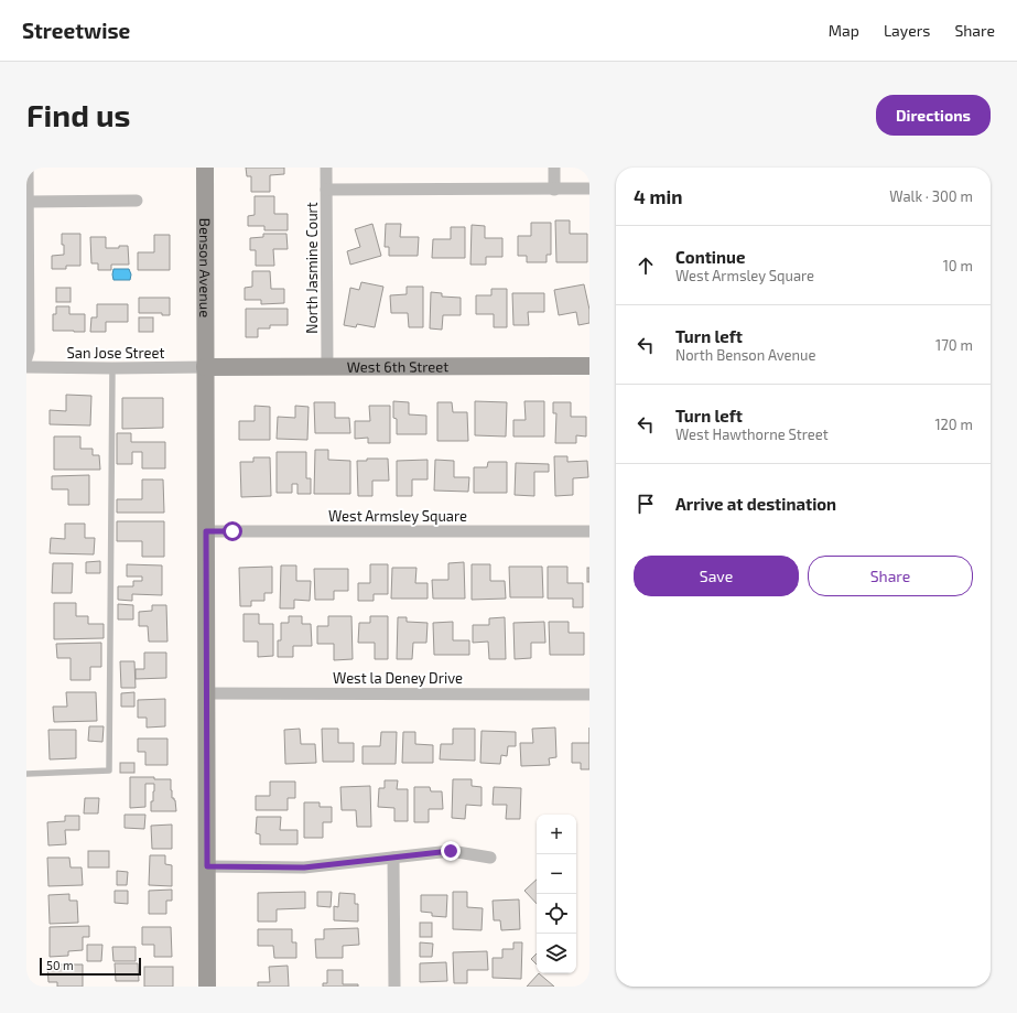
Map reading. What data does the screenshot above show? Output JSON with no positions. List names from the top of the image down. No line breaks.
{"streets":{"main road":["Benson Avenue","West 6th Street"],"street":["North Jasmine Court","San Jose Street","West Armsley Square","West la Deney Drive"]},"crossings":[["Benson Avenue","San Jose Street"],["Benson Avenue","West 6th Street"],["Benson Avenue","West Armsley Square"],["Benson Avenue","West la Deney Drive"],["North Jasmine Court","West 6th Street"],["San Jose Street","West 6th Street"]],"scale_bar":"50 m","page":{"header":"Streetwise","nav":["Map","Layers","Share"],"buttons":["Directions",["Save","Share"]],"title":"Find us","heading":["4 min","Walk · 300 m"],"list":[["Continue","West Armsley Square","10 m"],["Turn left","North Benson Avenue","170 m"],["Turn left","West Hawthorne Street","120 m"],"Arrive at destination"],"map_buttons":["+","−"],"scale":"50 m"}}
